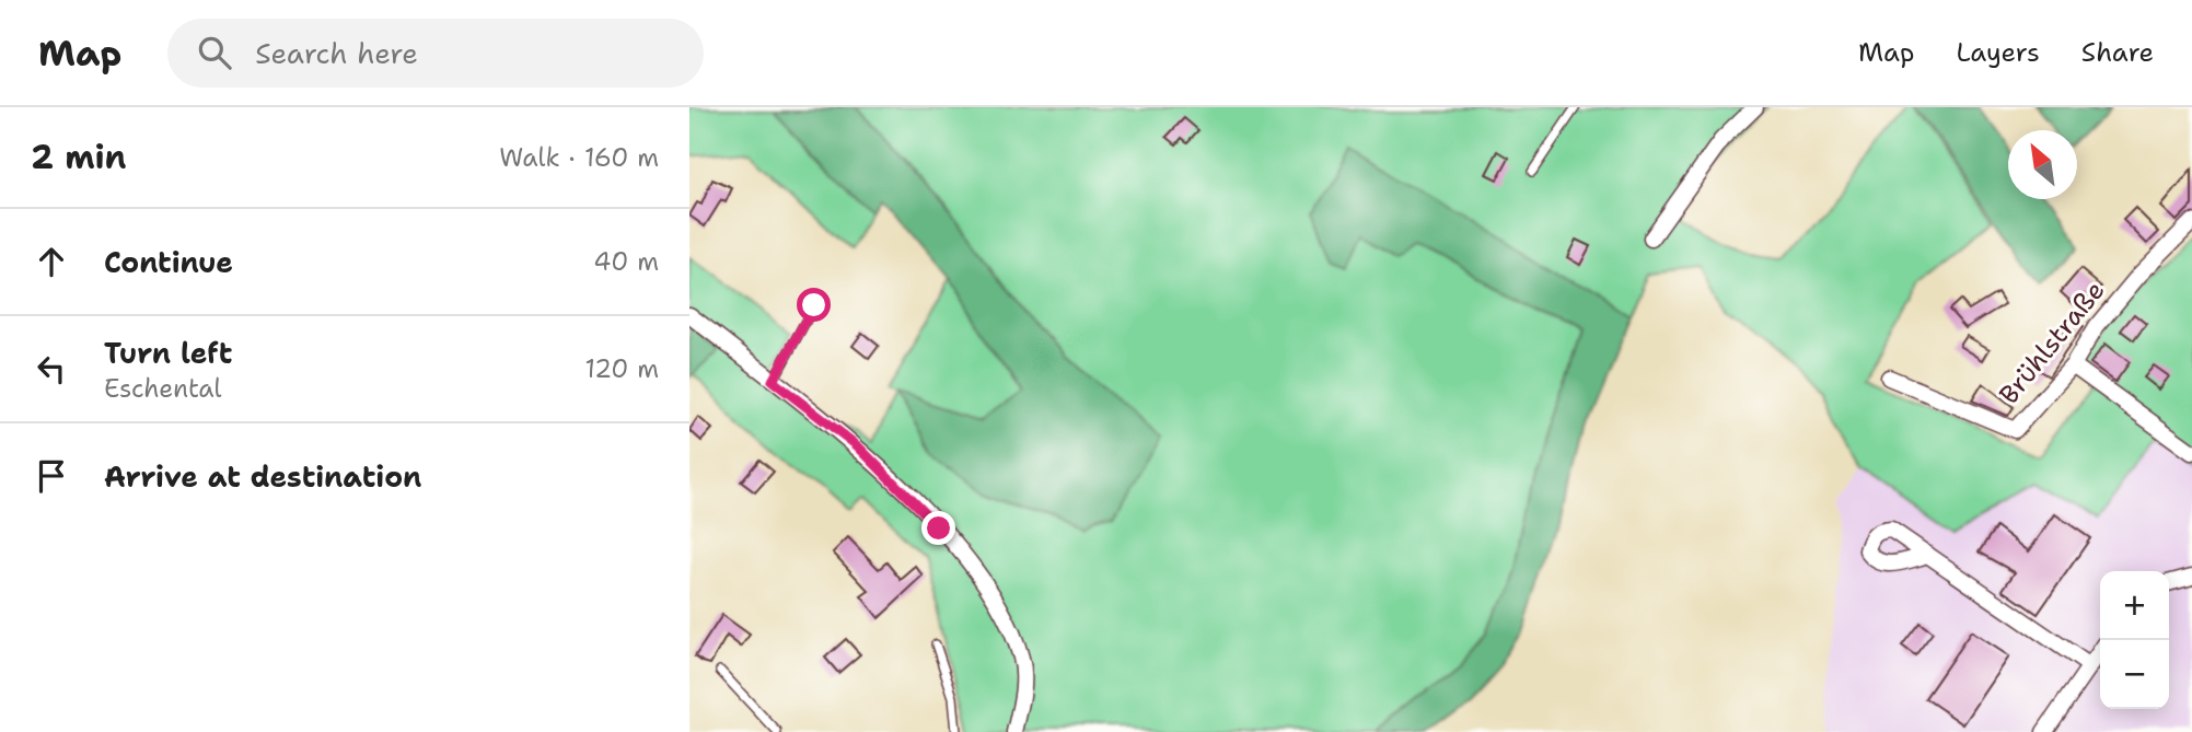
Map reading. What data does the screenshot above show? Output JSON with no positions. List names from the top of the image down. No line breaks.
{"streets":{"street":["Brühlstraße"]},"north":"top left","page":{"header":"Map","search":"Search here","nav":["Map","Layers","Share"],"heading":["2 min","Walk · 160 m"],"list":[["Continue","40 m"],["Turn left","Eschental","120 m"],"Arrive at destination"],"map_buttons":["+","−"]}}
